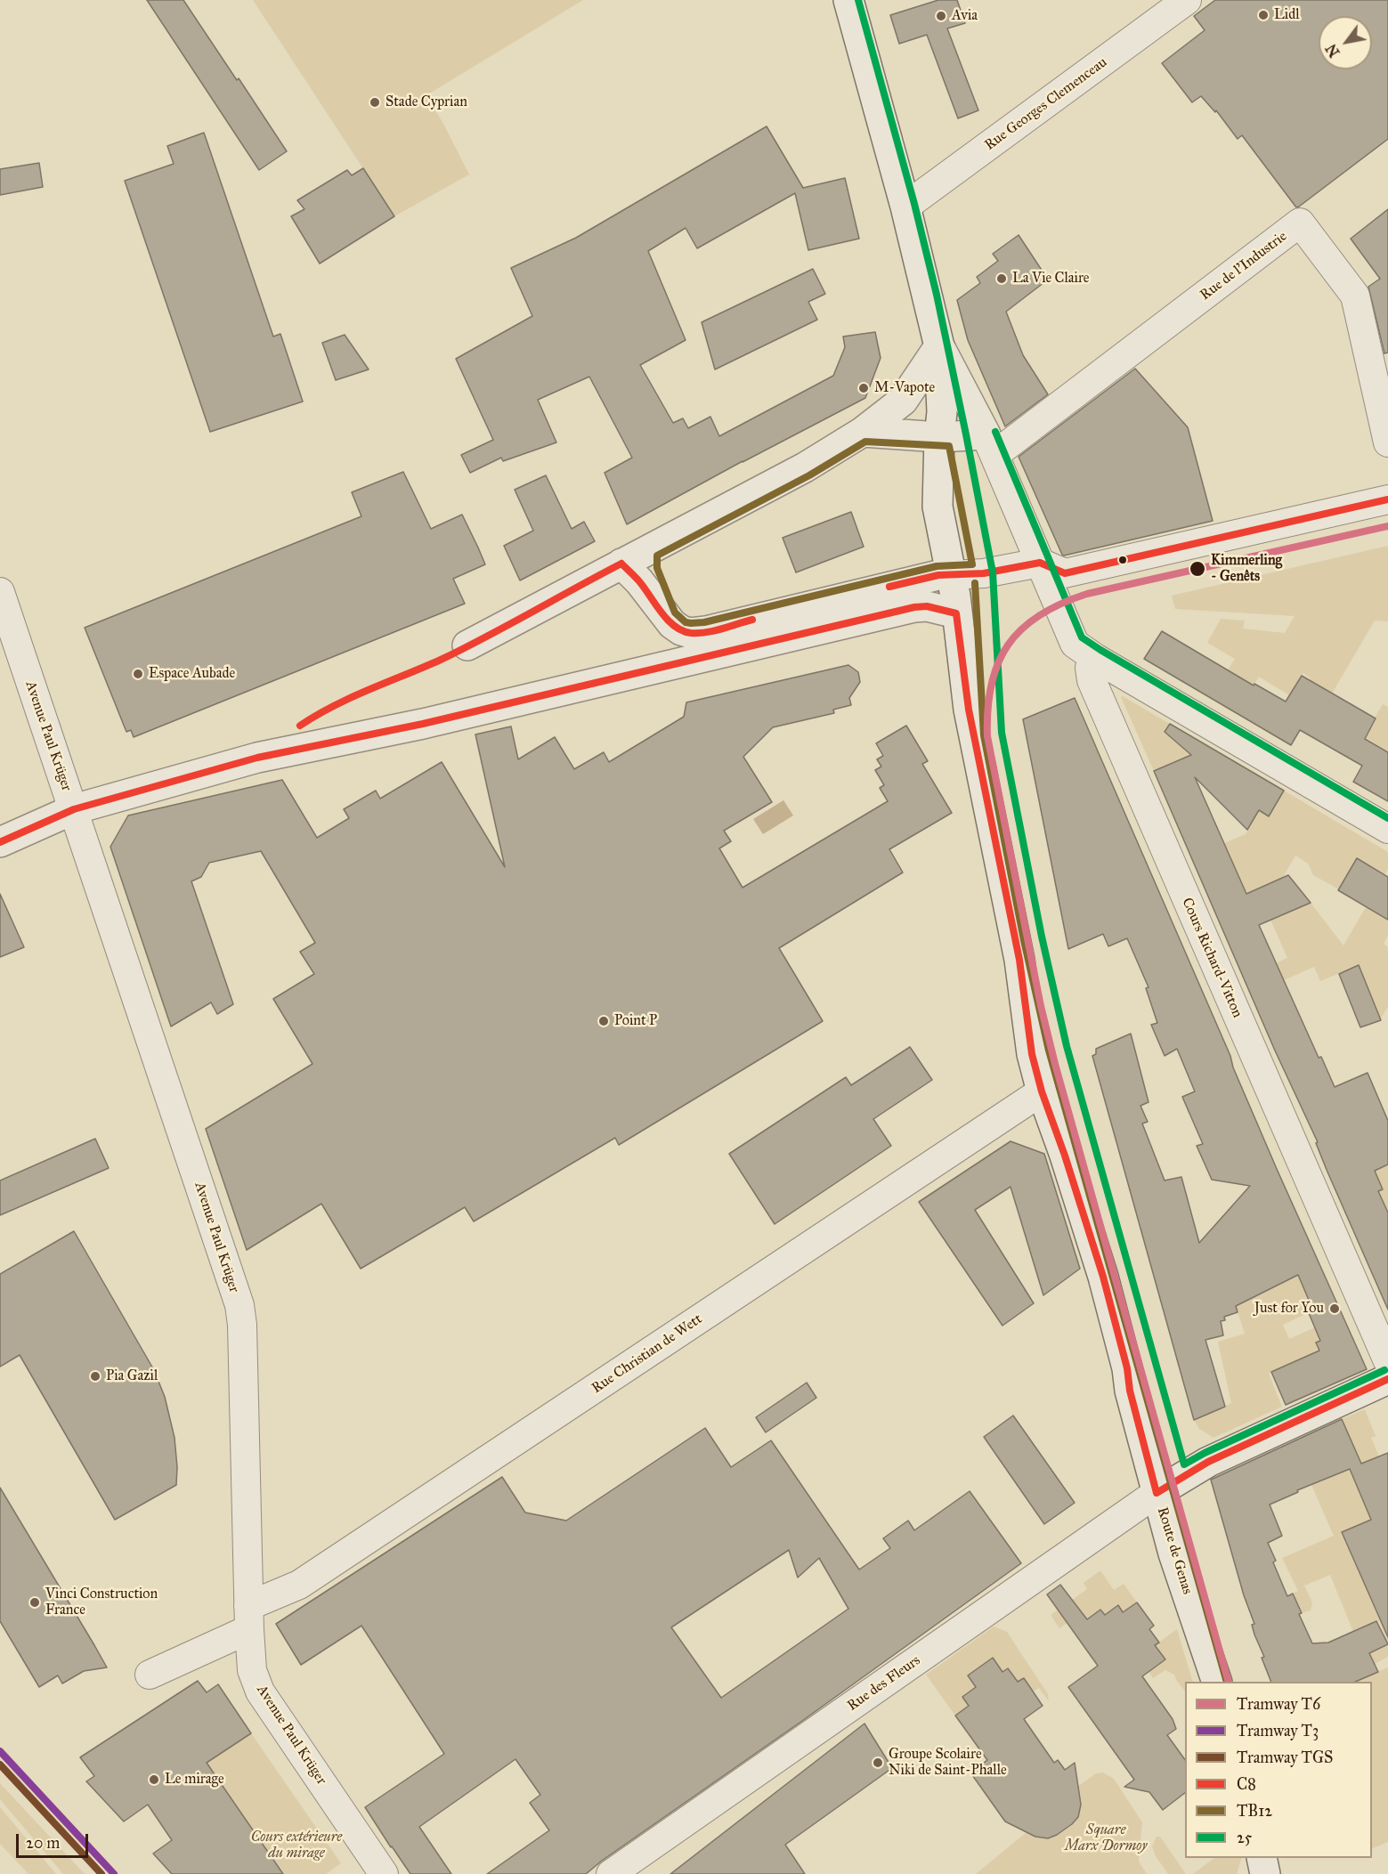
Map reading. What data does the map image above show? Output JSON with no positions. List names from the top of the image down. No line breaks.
{"streets":{"street":["Rue Georges Clemenceau","Rue de l'Industrie","Avenue Paul Krüger","Cours Richard-Vitton","Rue Christian de Wett","Route de Genas","Rue des Fleurs"]},"crossings":[["Rue Georges Clemenceau","Route de Genas"],["Avenue Paul Krüger","Rue Christian de Wett"],["Rue Christian de Wett","Route de Genas"],["Route de Genas","Rue des Fleurs"]],"parks":["Square Marx Dormoy","Cours extérieure du mirage"],"places":["Lidl","Avia","Stade Cyprian","La Vie Claire","M-Vapote","Kimmerling - Genêts","Espace Aubade","Point P","Just for You","Pia Gazil","Vinci Construction France","Groupe Scolaire Niki de Saint-Phalle","Le mirage"],"lines":["transit line 25","transit line TB12","transit line C8","tram line T6","tram line T3","tram line TGS"],"legend":["Tramway T6","Tramway T3","Tramway TGS","C8","TB12","25"],"scale_bar":"20 m","north":"bottom left"}
